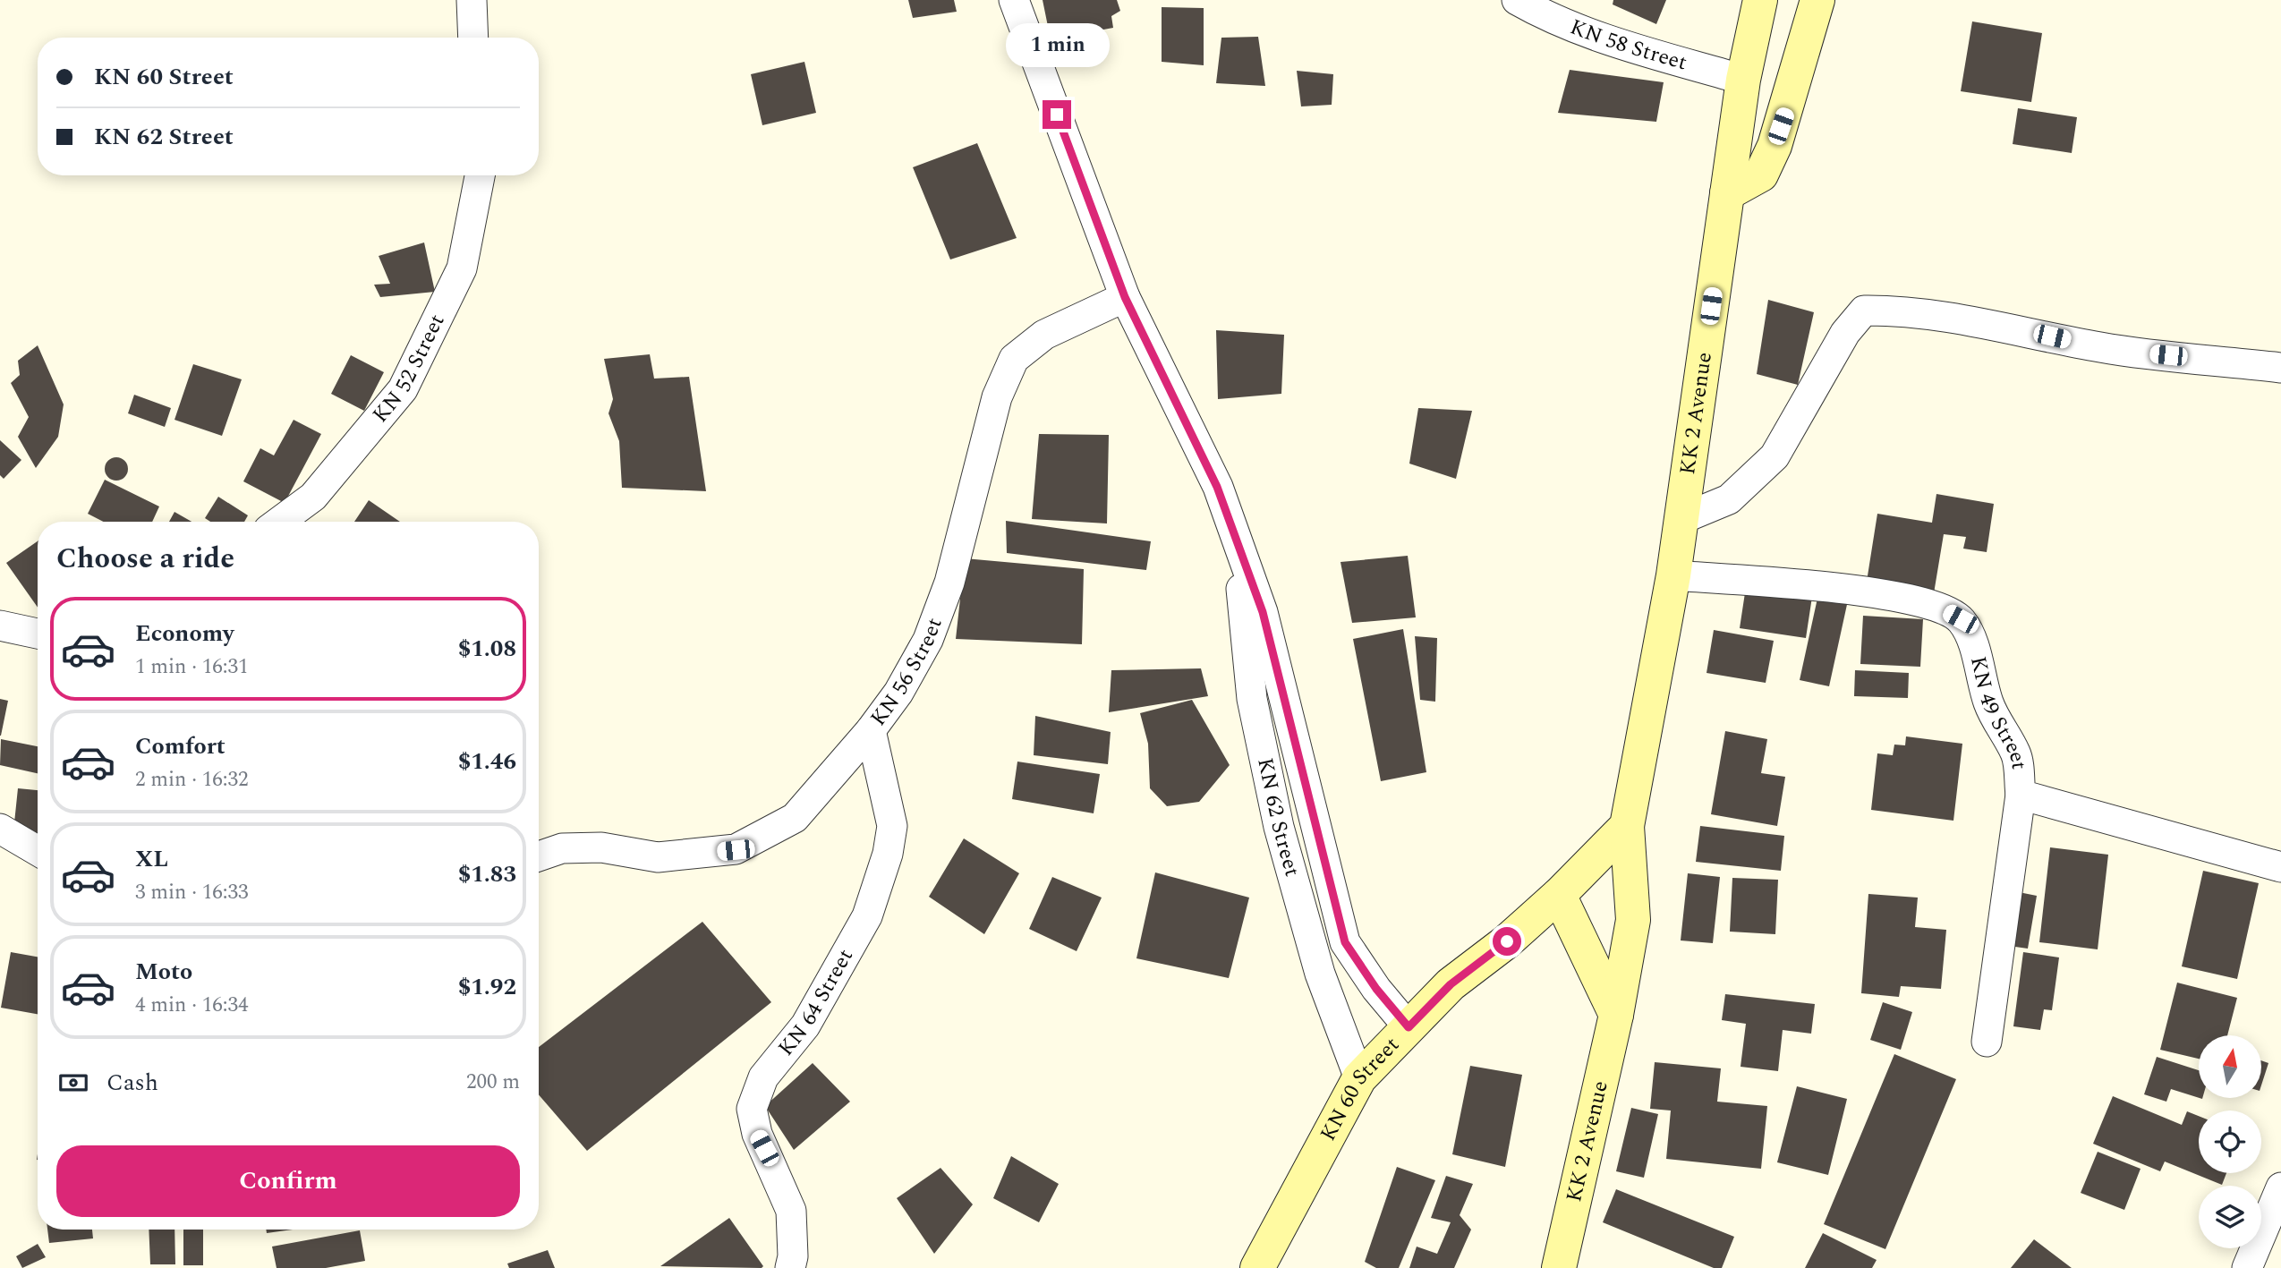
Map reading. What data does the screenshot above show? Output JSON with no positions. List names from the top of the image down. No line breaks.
{"streets":{"main road":["KK 2 Avenue","KN 60 Street"],"street":["KN 58 Street","KN 52 Street","KN 56 Street","KN 49 Street","KN 62 Street","KN 64 Street"]},"crossings":[["KN 58 Street","KK 2 Avenue"],["KK 2 Avenue","KN 49 Street"],["KN 56 Street","KN 62 Street"],["KN 56 Street","KN 64 Street"],["KN 62 Street","KN 60 Street"]],"north":"top","page":{"bubble":"1 min","banner":["KN 60 Street","KN 62 Street"],"heading":"Choose a ride","list":[{"name":"Economy","note":"1 min · 16:31","value":"$1.08"},{"name":"Comfort","note":"2 min · 16:32","value":"$1.46"},{"name":"XL","note":"3 min · 16:33","value":"$1.83"},{"name":"Moto","note":"4 min · 16:34","value":"$1.92"}],"pay":["Cash","200 m"],"buttons":"Confirm"}}
